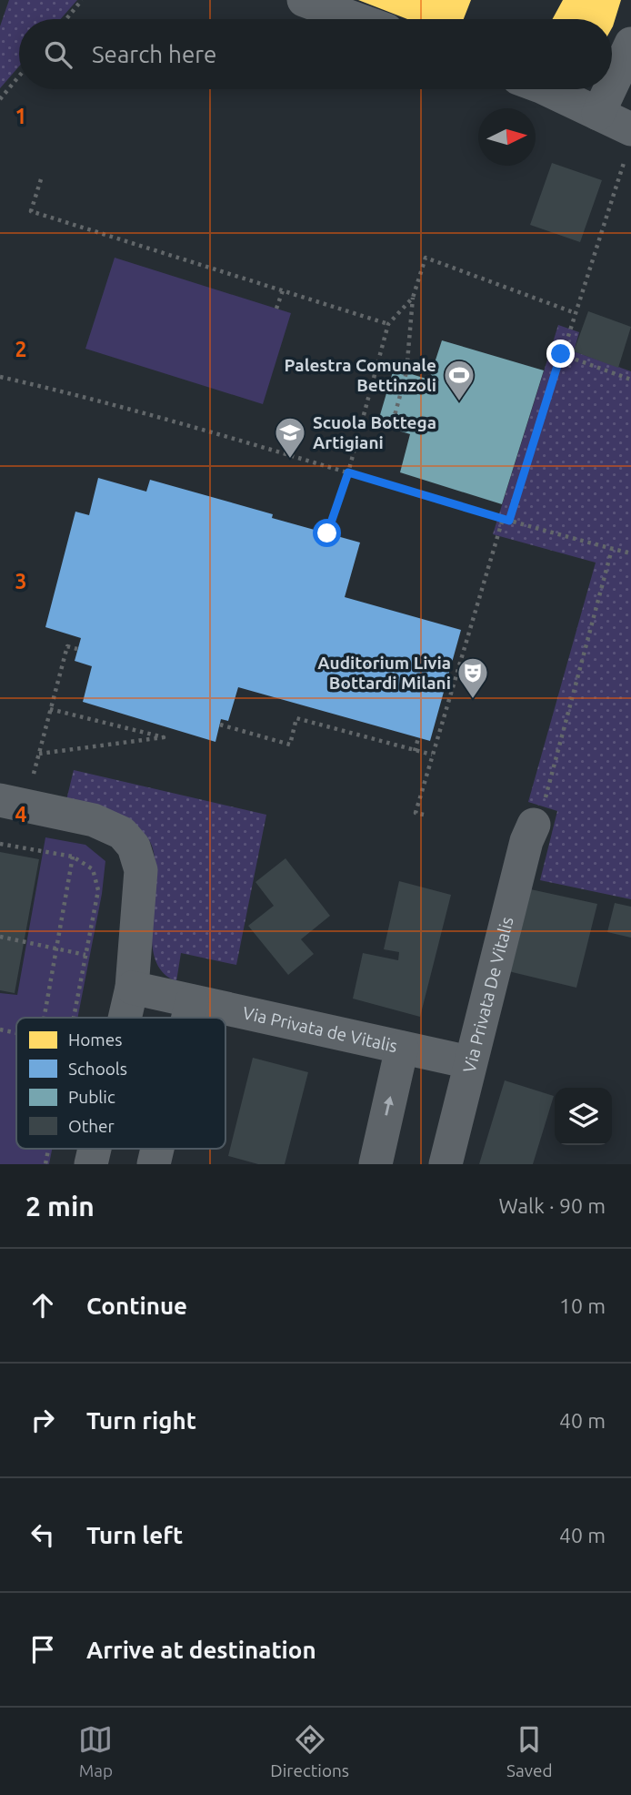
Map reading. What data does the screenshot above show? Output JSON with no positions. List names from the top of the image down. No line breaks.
{"streets":{"street":["Via Privata De Vitalis","Via Privata de Vitalis"]},"crossings":[["Via Privata De Vitalis","Via Privata de Vitalis"]],"places":{"sports":["Palestra Comunale Bettinzoli"],"school or university":["Scuola Bottega Artigiani"],"theatre":["Auditorium Livia Bottardi Milani"]},"legend":["Homes","Schools","Public","Other"],"north":"right","page":{"search":"Search here","heading":["2 min","Walk · 90 m"],"list":[["Continue","10 m"],["Turn right","40 m"],["Turn left","40 m"],"Arrive at destination"],"nav":["Map","Directions","Saved"]},"grid":{"rows":["1","2","3","4"]}}
